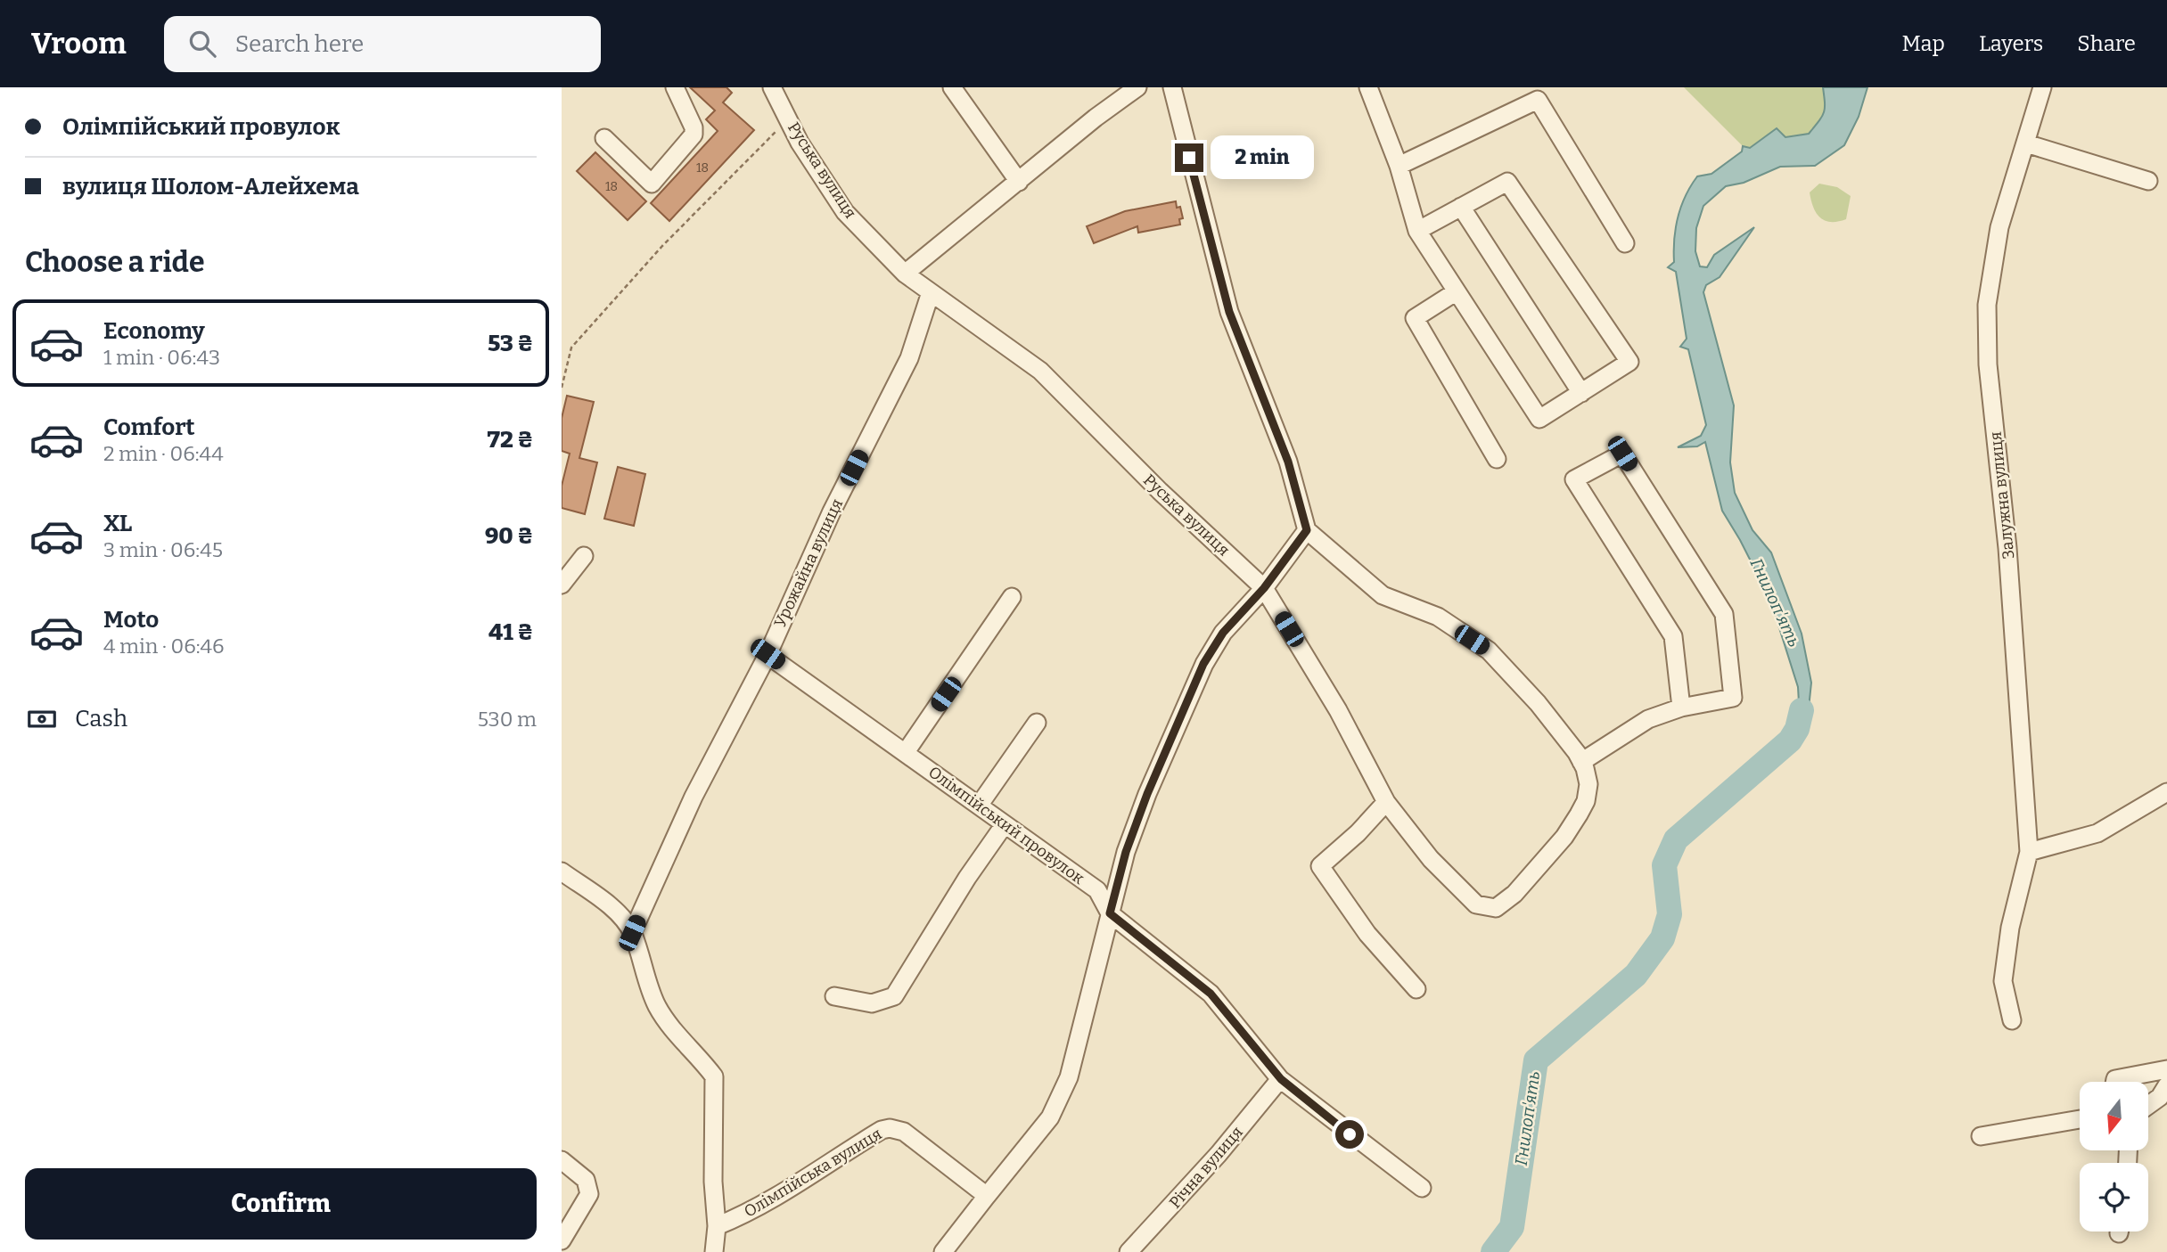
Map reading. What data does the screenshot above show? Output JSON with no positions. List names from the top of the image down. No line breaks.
{"streets":{"street":["Руська вулиця","Залужна вулиця","Урожайна вулиця","Олімпійський провулок","Річна вулиця","Олімпійська вулиця"]},"crossings":[["Руська вулиця","Урожайна вулиця"],["Урожайна вулиця","Олімпійський провулок"],["Олімпійський провулок","Річна вулиця"]],"water":["Гнилоп'ять"],"house_numbers":["18","18"],"north":"bottom","page":{"header":"Vroom","search":"Search here","nav":["Map","Layers","Share"],"banner":["Олімпійський провулок","вулиця Шолом-Алейхема"],"bubble":"2 min","heading":"Choose a ride","list":[{"name":"Economy","note":"1 min · 06:43","value":"53 ₴"},{"name":"Comfort","note":"2 min · 06:44","value":"72 ₴"},{"name":"XL","note":"3 min · 06:45","value":"90 ₴"},{"name":"Moto","note":"4 min · 06:46","value":"41 ₴"}],"pay":["Cash","530 m"],"buttons":"Confirm"}}
